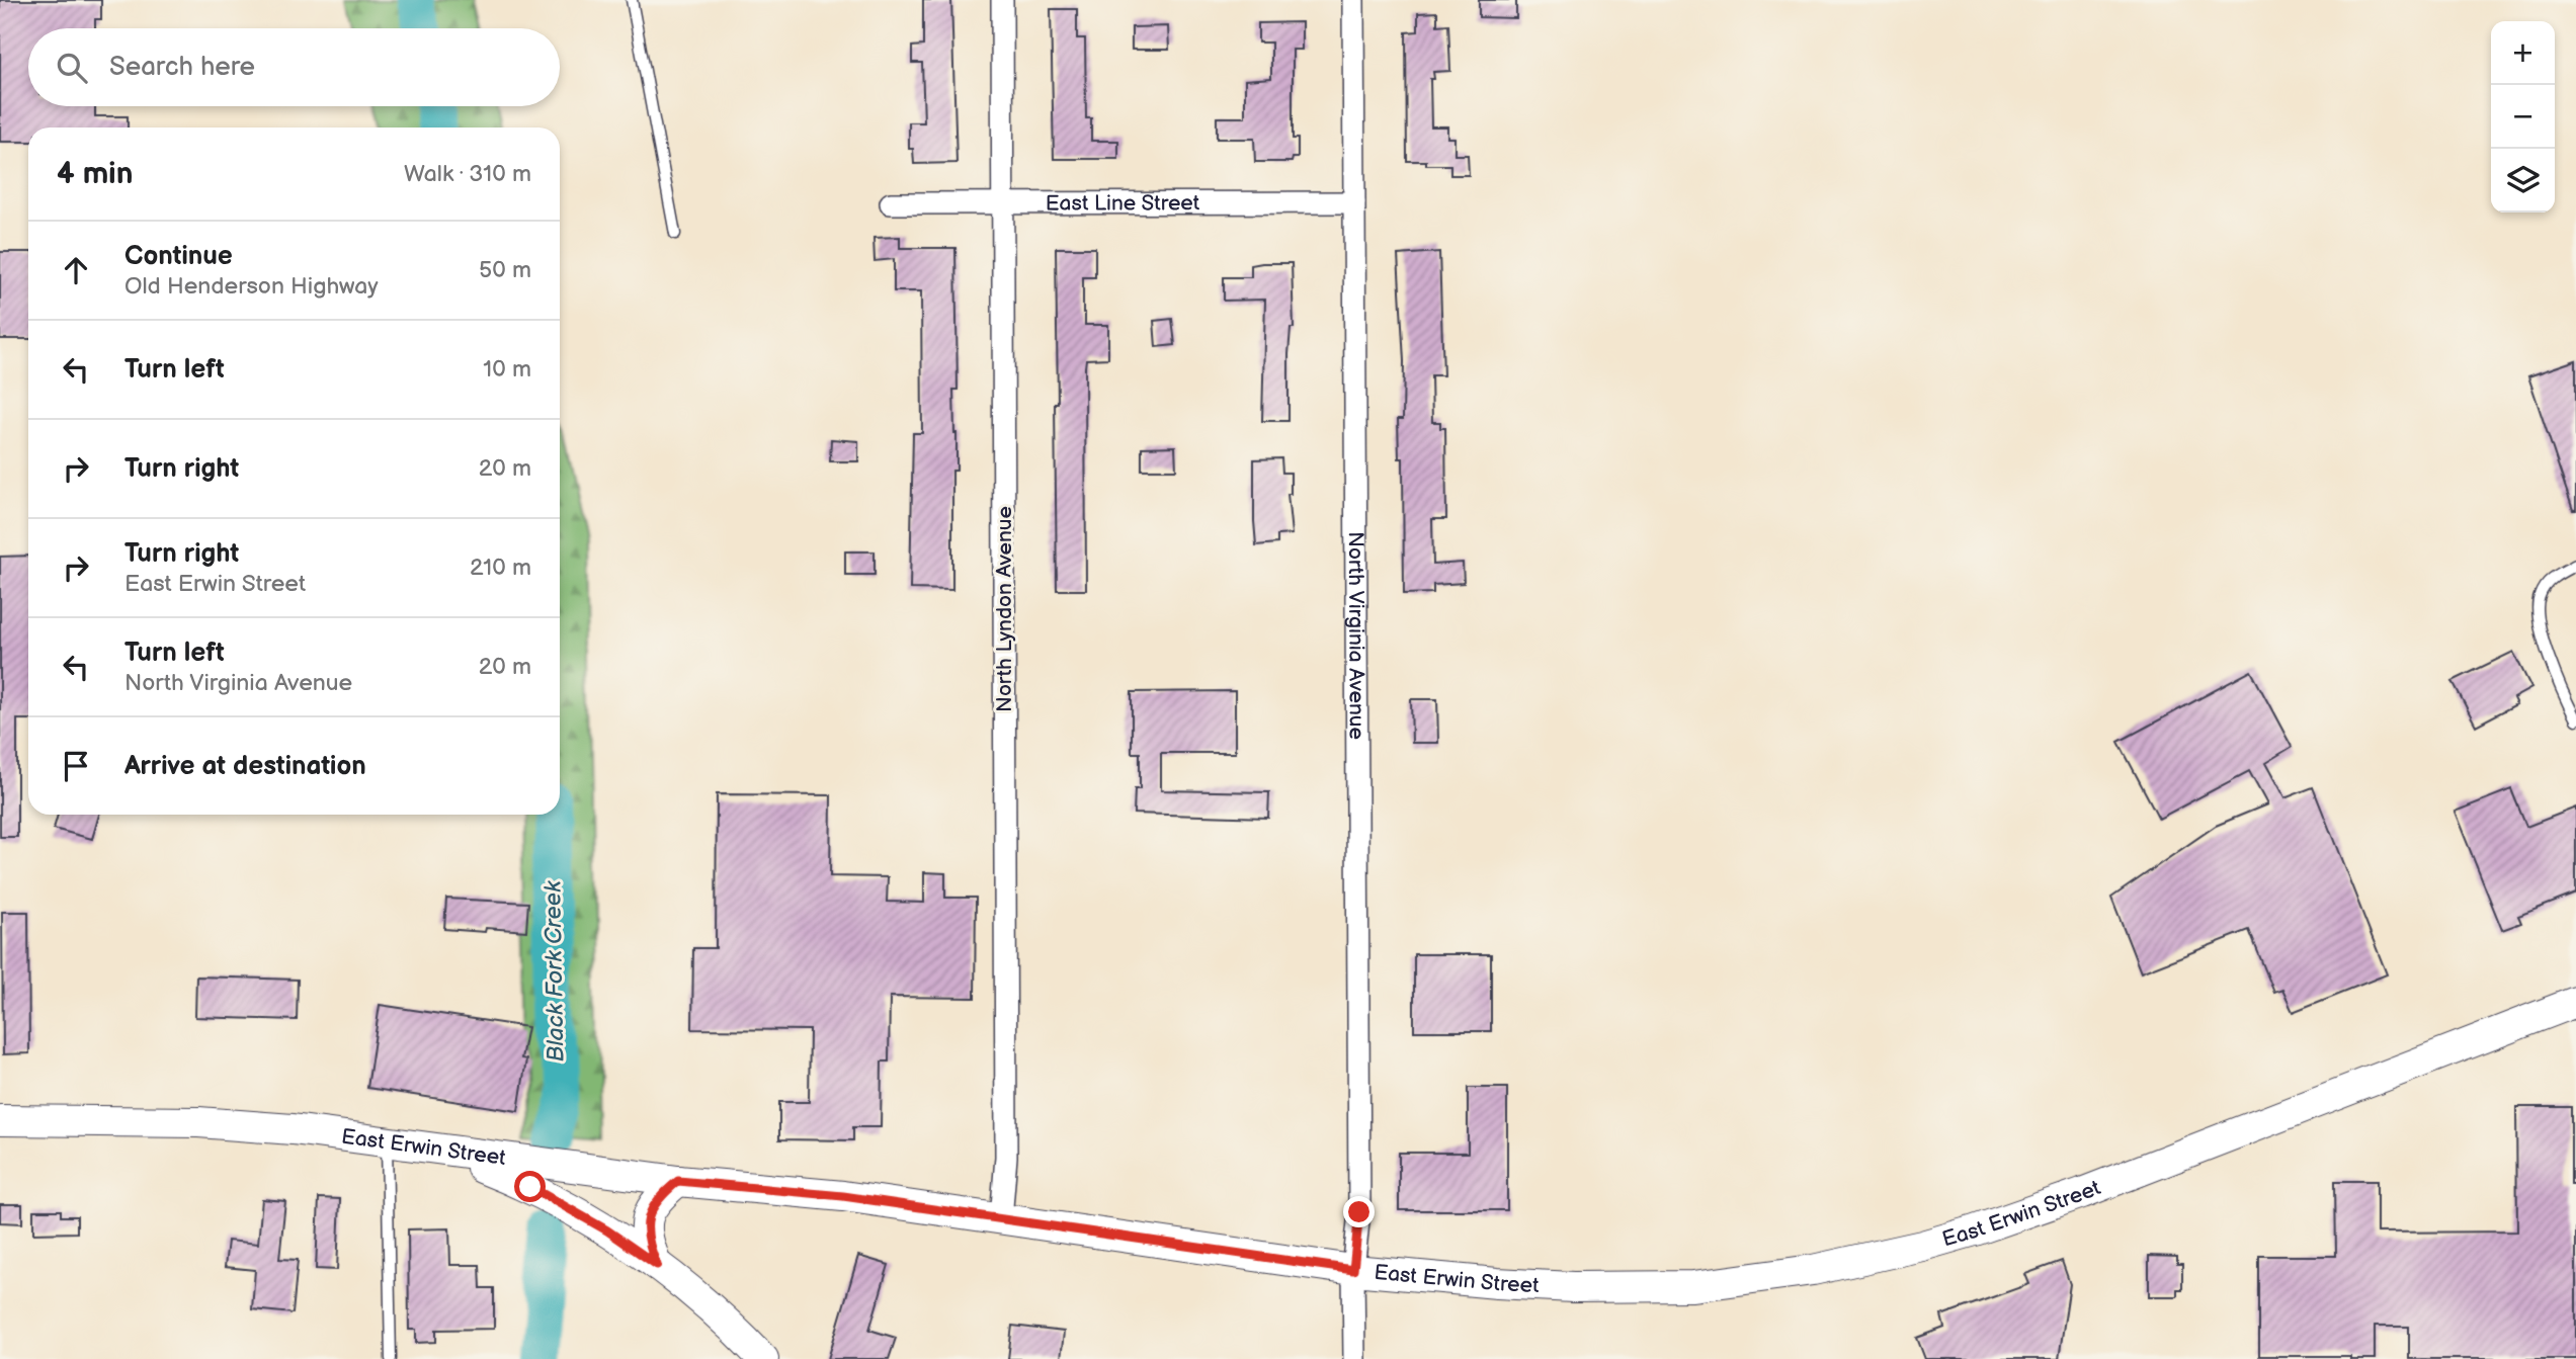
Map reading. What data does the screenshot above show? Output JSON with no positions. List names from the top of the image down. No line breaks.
{"streets":{"main road":["East Erwin Street"],"street":["East Line Street","North Lyndon Avenue","North Virginia Avenue"]},"crossings":[["East Line Street","North Lyndon Avenue"],["East Line Street","North Virginia Avenue"],["North Lyndon Avenue","East Erwin Street"],["North Virginia Avenue","East Erwin Street"]],"water":["Black Fork Creek"],"page":{"map_buttons":["+","−"],"search":"Search here","heading":["4 min","Walk · 310 m"],"list":[["Continue","Old Henderson Highway","50 m"],["Turn left","10 m"],["Turn right","20 m"],["Turn right","East Erwin Street","210 m"],["Turn left","North Virginia Avenue","20 m"],"Arrive at destination"]}}
